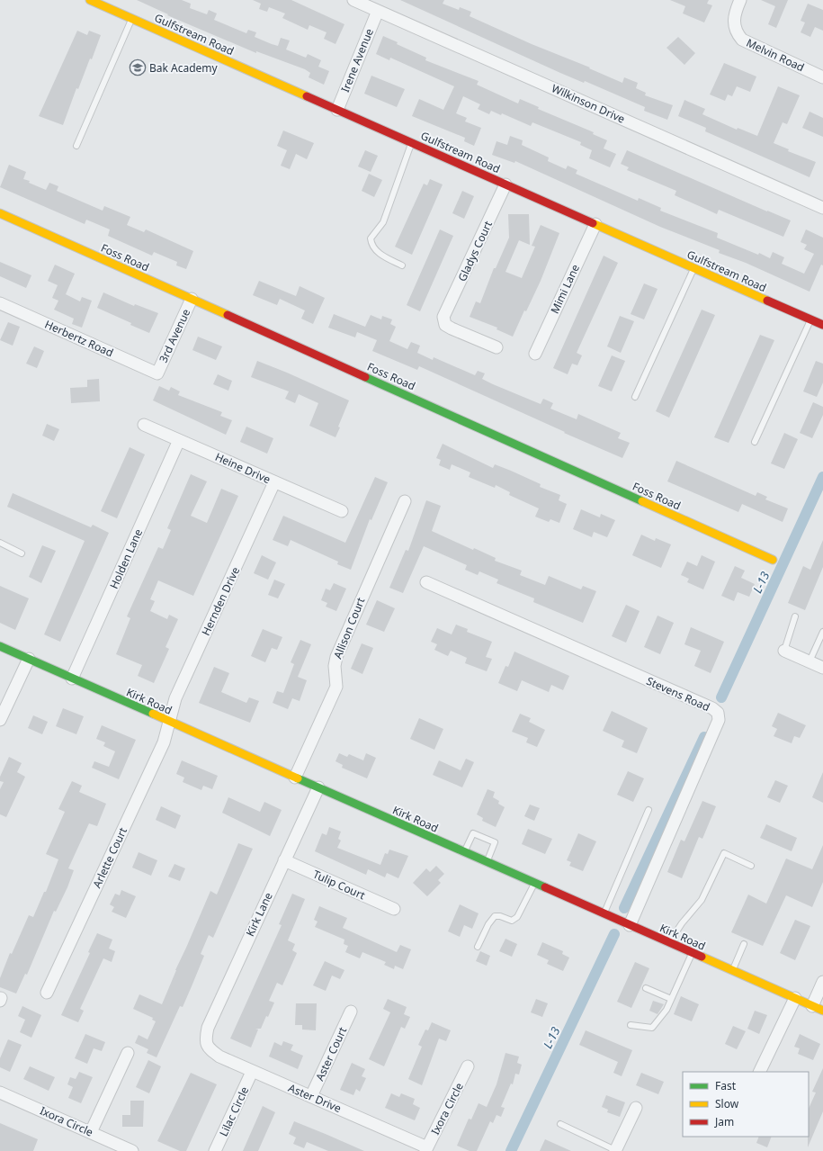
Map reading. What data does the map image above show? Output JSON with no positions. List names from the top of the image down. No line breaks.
{"streets":{"street":["Gulfstream Road","Melvin Road","Irene Avenue","Wilkinson Drive","Gladys Court","Foss Road","Mimi Lane","3rd Avenue","Herbertz Road","Heine Drive","Holden Lane","Hernden Drive","Allison Court","Stevens Road","Kirk Road","Arlette Court","Tulip Court","Kirk Lane","Aster Court","Aster Drive","Ixora Circle","Lilac Circle"]},"crossings":[["Gulfstream Road","Irene Avenue"],["Gulfstream Road","Gladys Court"],["Gulfstream Road","Mimi Lane"],["Irene Avenue","Wilkinson Drive"],["Foss Road","3rd Avenue"],["3rd Avenue","Herbertz Road"],["Heine Drive","Holden Lane"],["Heine Drive","Hernden Drive"],["Holden Lane","Kirk Road"],["Hernden Drive","Kirk Road"],["Hernden Drive","Arlette Court"],["Allison Court","Kirk Road"],["Stevens Road","Kirk Road"],["Kirk Road","Arlette Court"],["Kirk Road","Kirk Lane"],["Tulip Court","Kirk Lane"],["Kirk Lane","Aster Drive"],["Aster Court","Aster Drive"],["Aster Drive","Ixora Circle"],["Aster Drive","Lilac Circle"]],"water":["L-13"],"places":{"school or university":["Bak Academy"]},"legend":["Fast","Slow","Jam"]}
